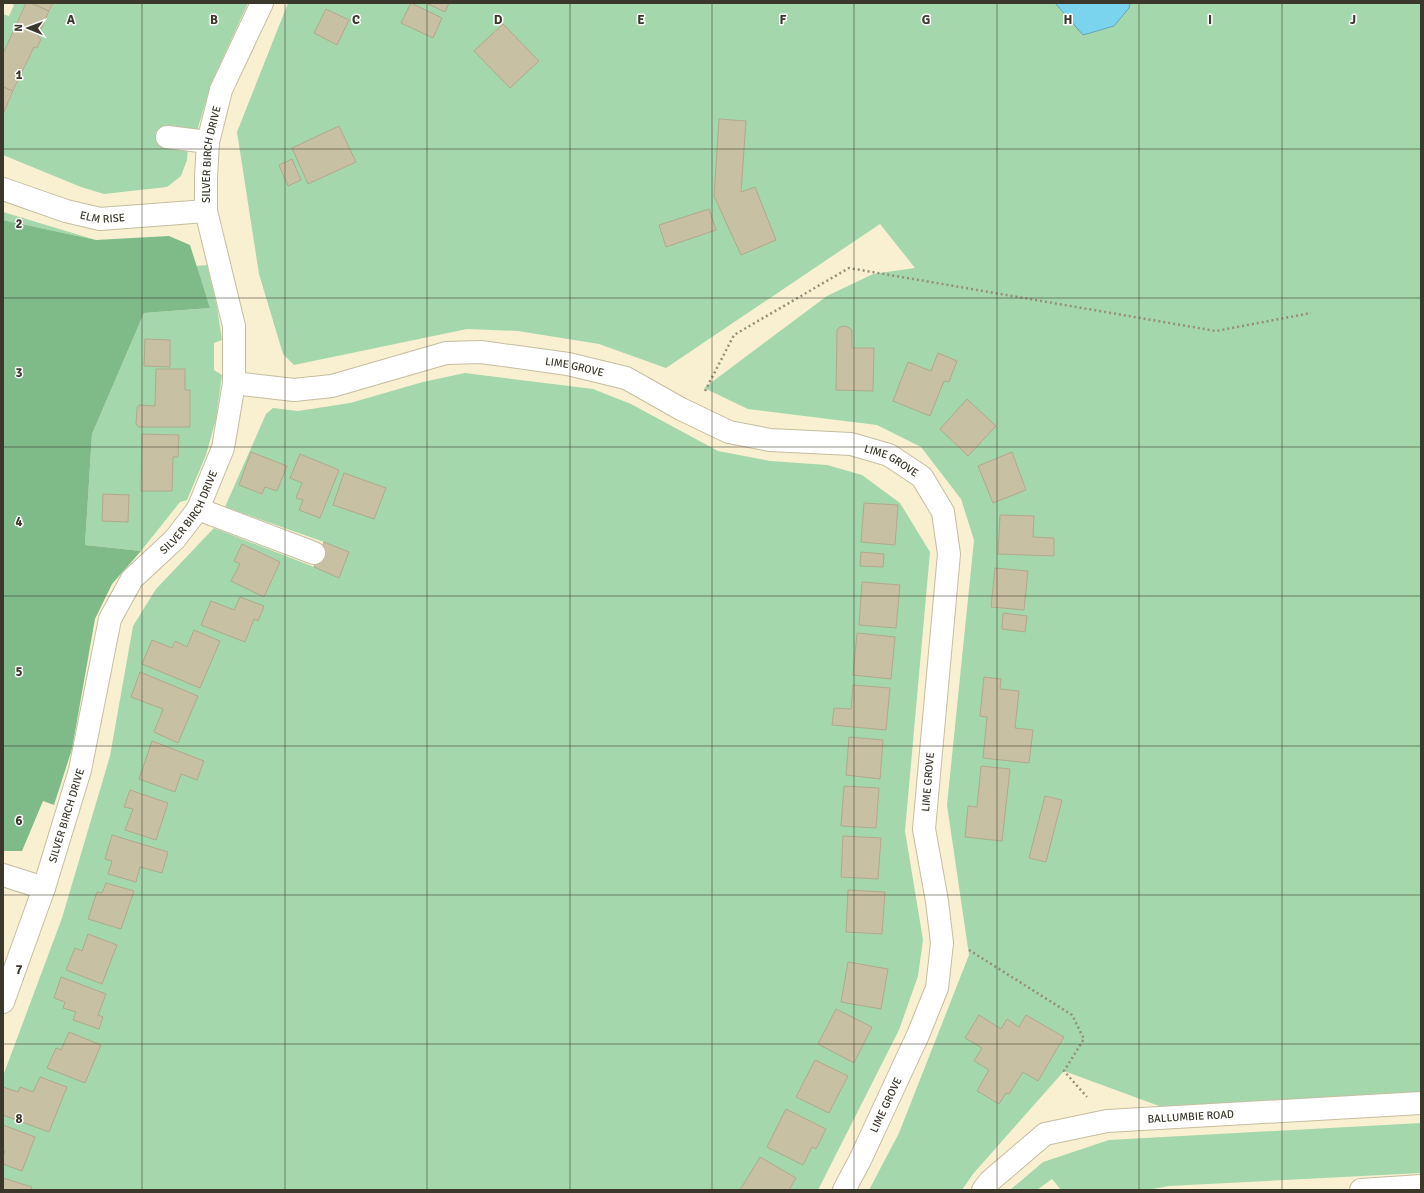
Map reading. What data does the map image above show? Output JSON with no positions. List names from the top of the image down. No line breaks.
{"streets":{"street":["SILVER BIRCH DRIVE","ELM RISE","LIME GROVE","BALLUMBIE ROAD"]},"crossings":[["SILVER BIRCH DRIVE","ELM RISE"],["SILVER BIRCH DRIVE","LIME GROVE"]],"north":"left","grid":{"columns":["A","B","C","D","E","F","G","H","I","J"],"rows":["1","2","3","4","5","6","7","8"]}}
